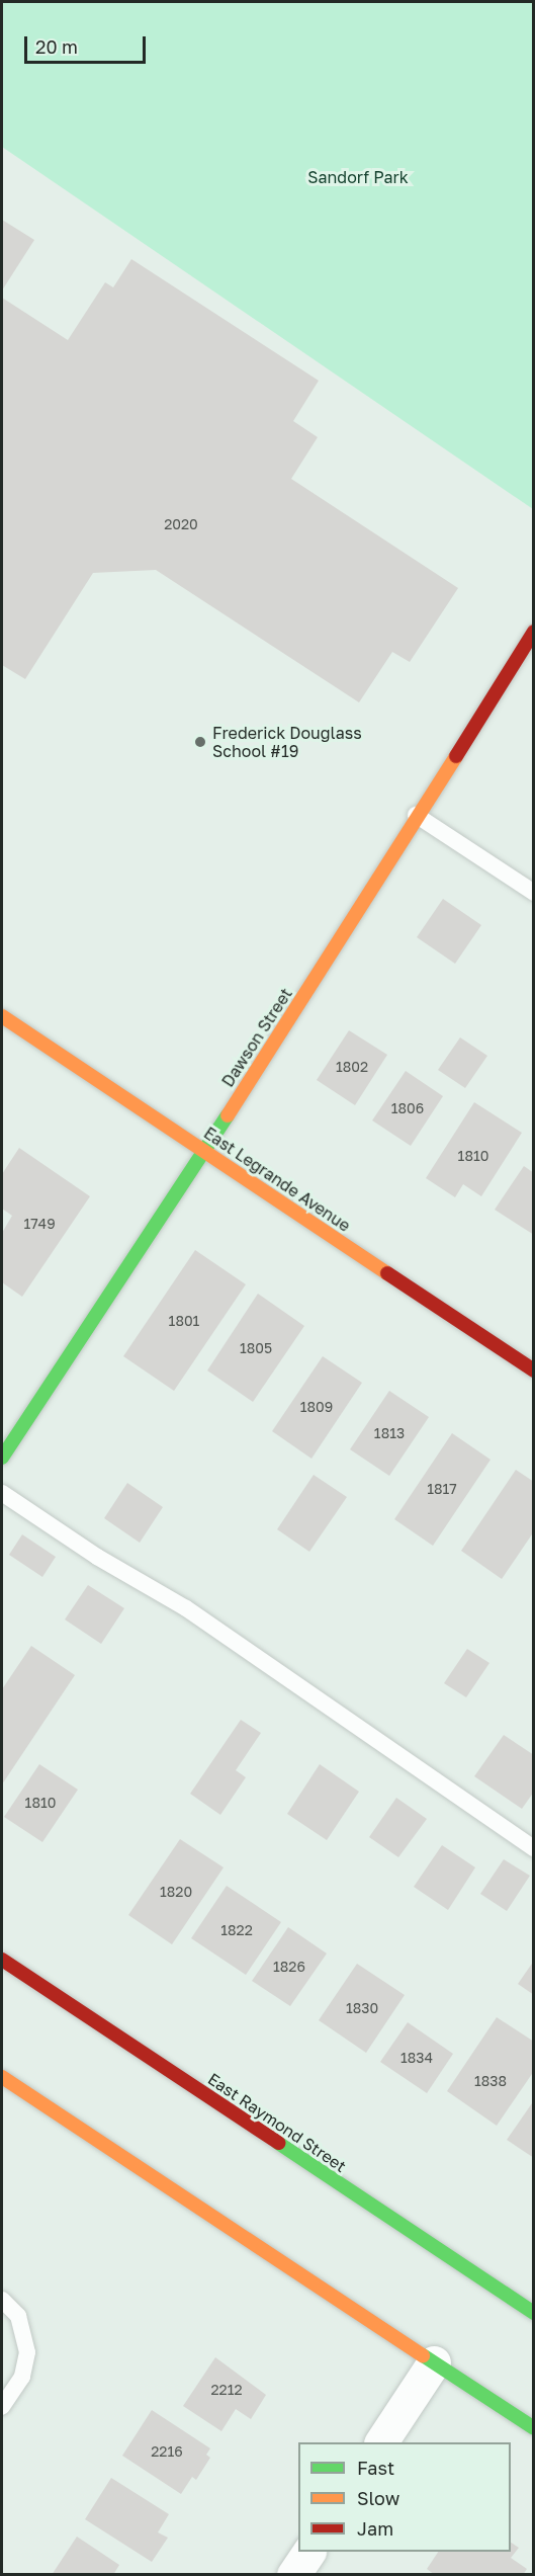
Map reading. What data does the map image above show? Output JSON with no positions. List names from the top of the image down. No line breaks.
{"streets":{"street":["Dawson Street","East Legrande Avenue","East Raymond Street"]},"crossings":[["Dawson Street","East Legrande Avenue"]],"parks":["Sandorf Park"],"places":["Frederick Douglass School #19"],"house_numbers":["2020","1802","1806","1810","1749","1801","1805","1809","1813","1817","1810","1820","1822","1826","1830","1834","1838","2212","2216"],"legend":["Fast","Slow","Jam"],"scale_bar":"20 m"}
